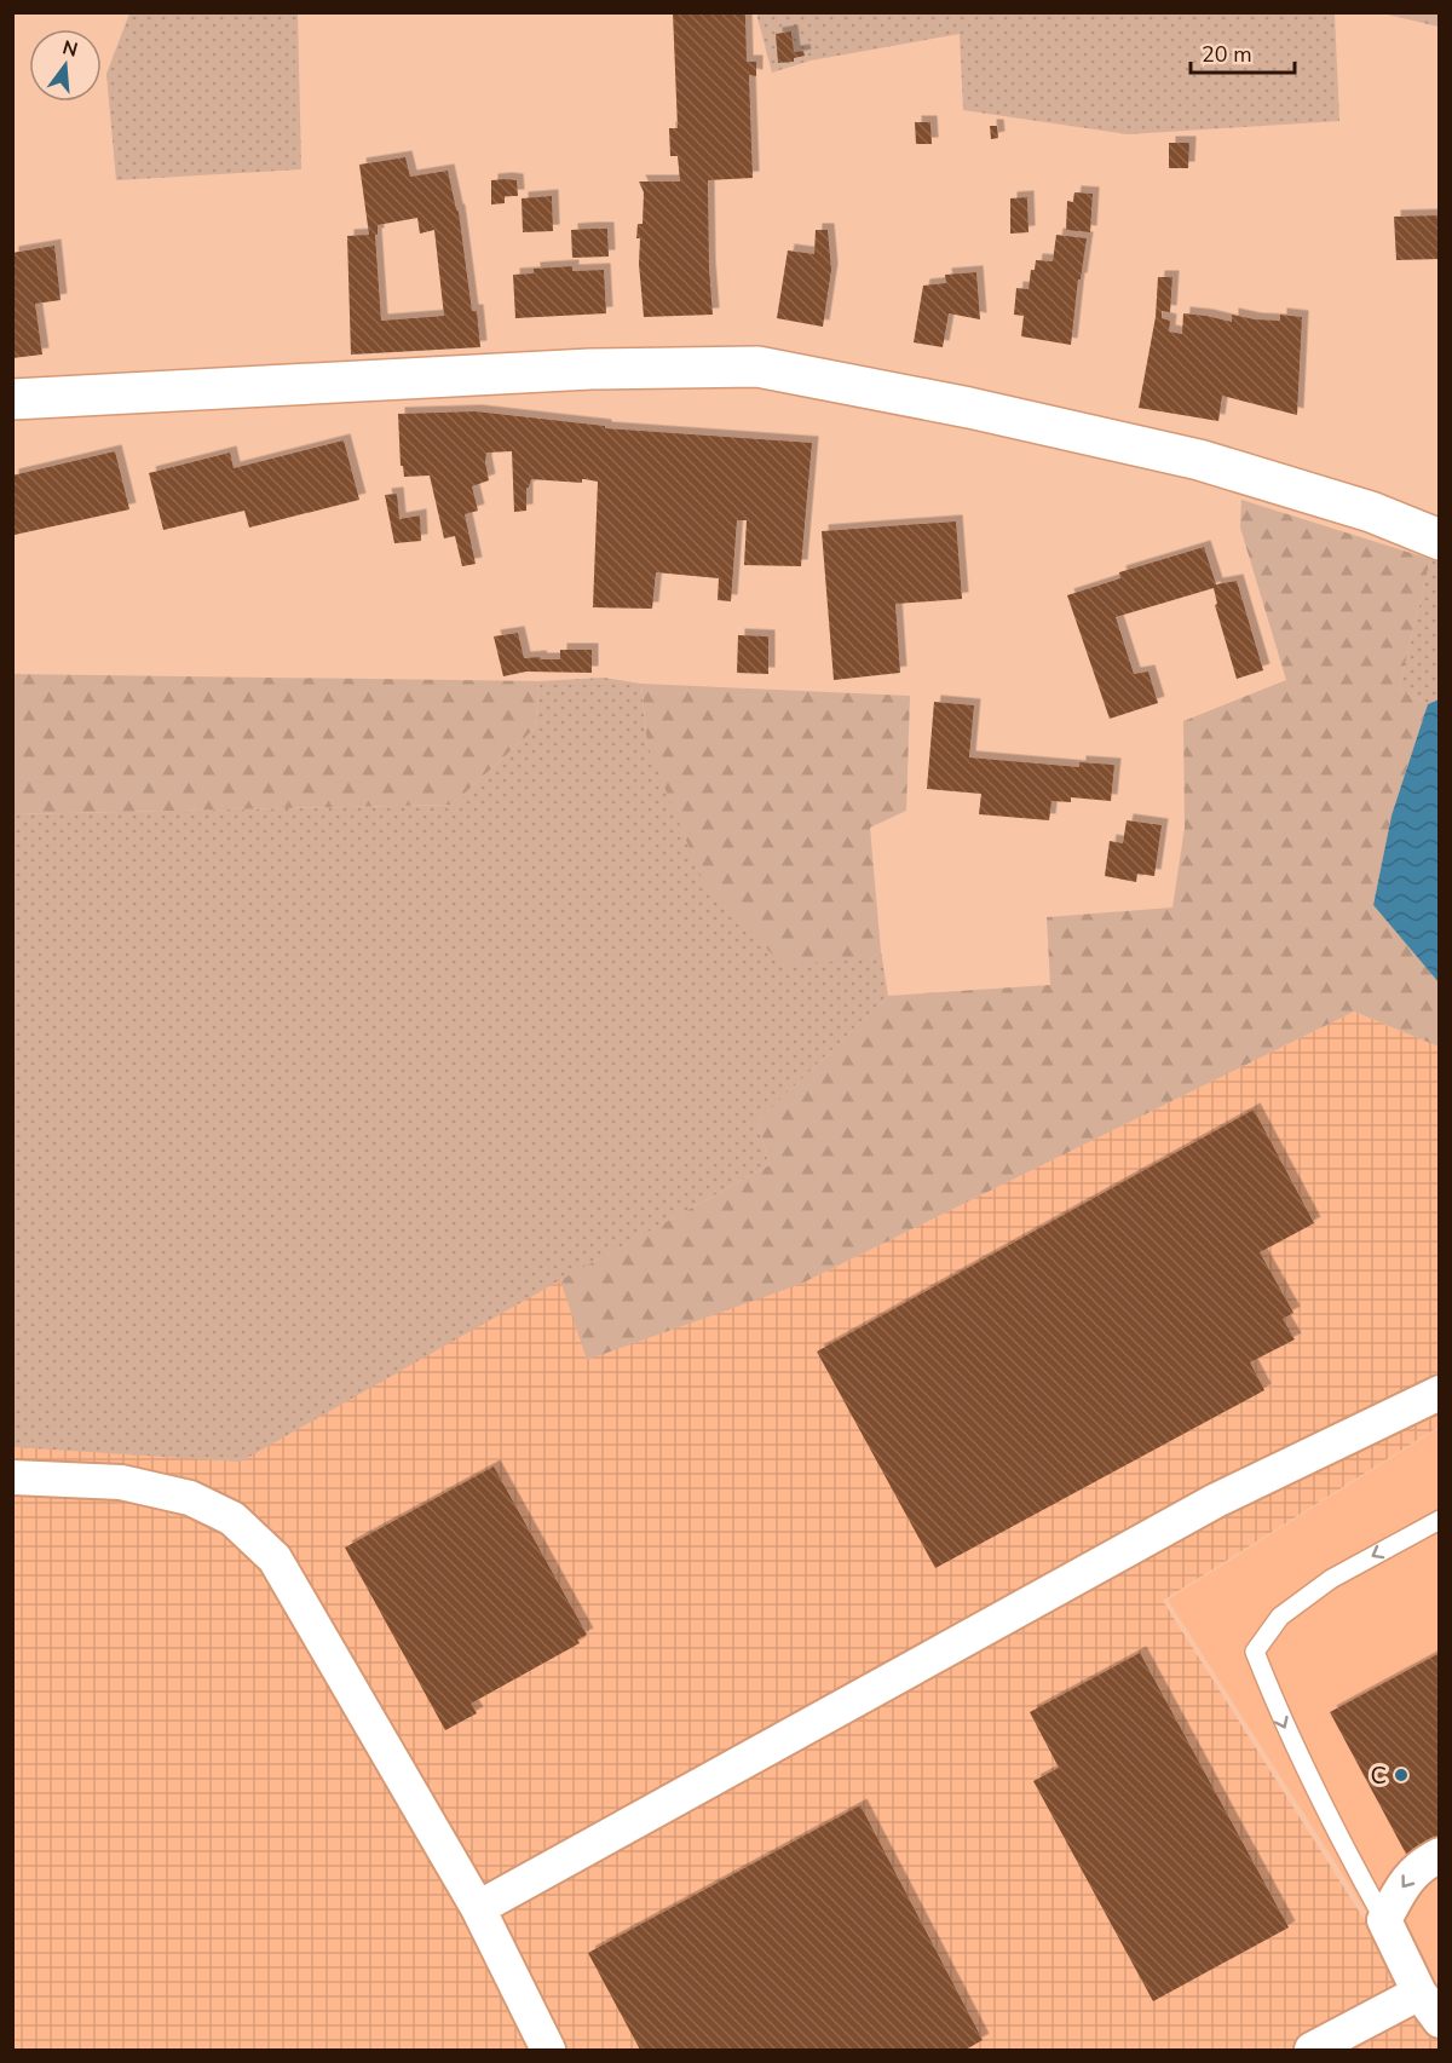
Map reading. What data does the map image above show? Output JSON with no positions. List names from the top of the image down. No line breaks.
{"places":["C"],"scale_bar":"20 m","north":"top"}
